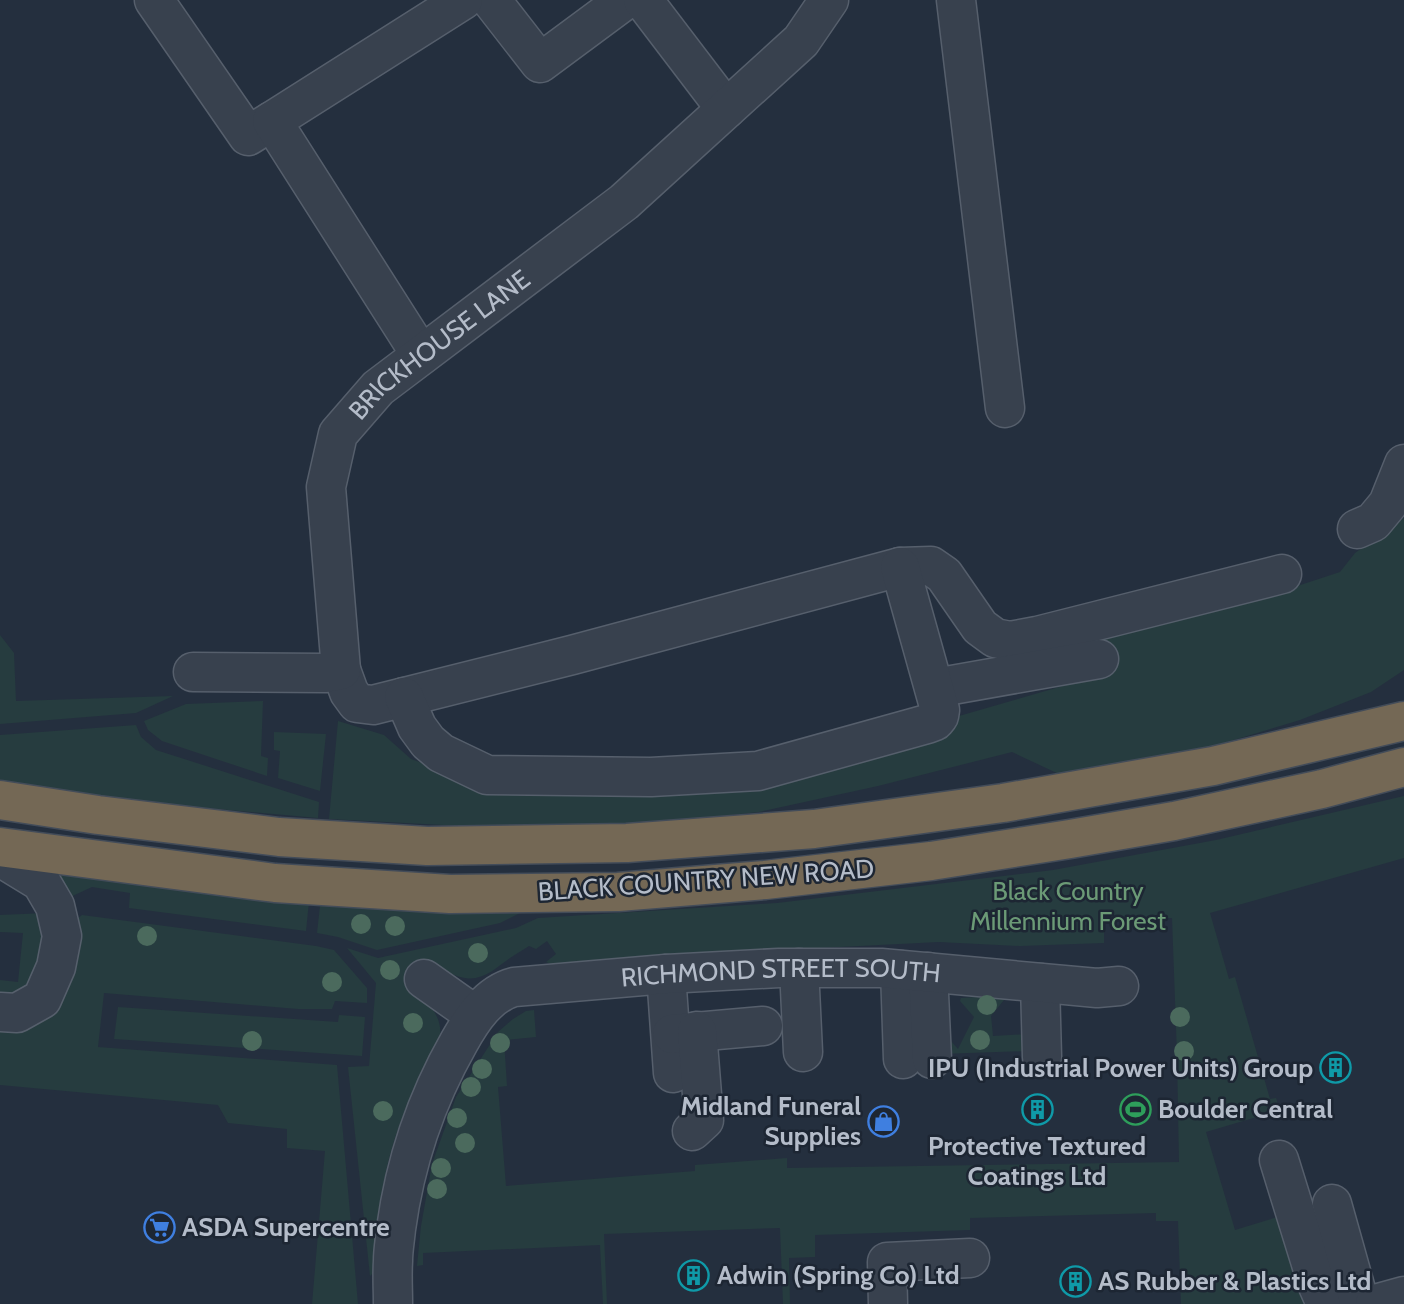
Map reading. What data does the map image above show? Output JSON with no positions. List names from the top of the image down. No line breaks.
{"streets":{"highway":["BLACK COUNTRY NEW ROAD"],"street":["BRICKHOUSE LANE","RICHMOND STREET SOUTH"]},"parks":["Black Country Millennium Forest"],"places":{"building":["IPU (Industrial Power Units) Group","Protective Textured Coatings Ltd","Adwin (Spring Co) Ltd","AS Rubber & Plastics Ltd"],"sports":["Boulder Central"],"shop":["Midland Funeral Supplies"],"supermarket":["ASDA Supercentre"]}}
